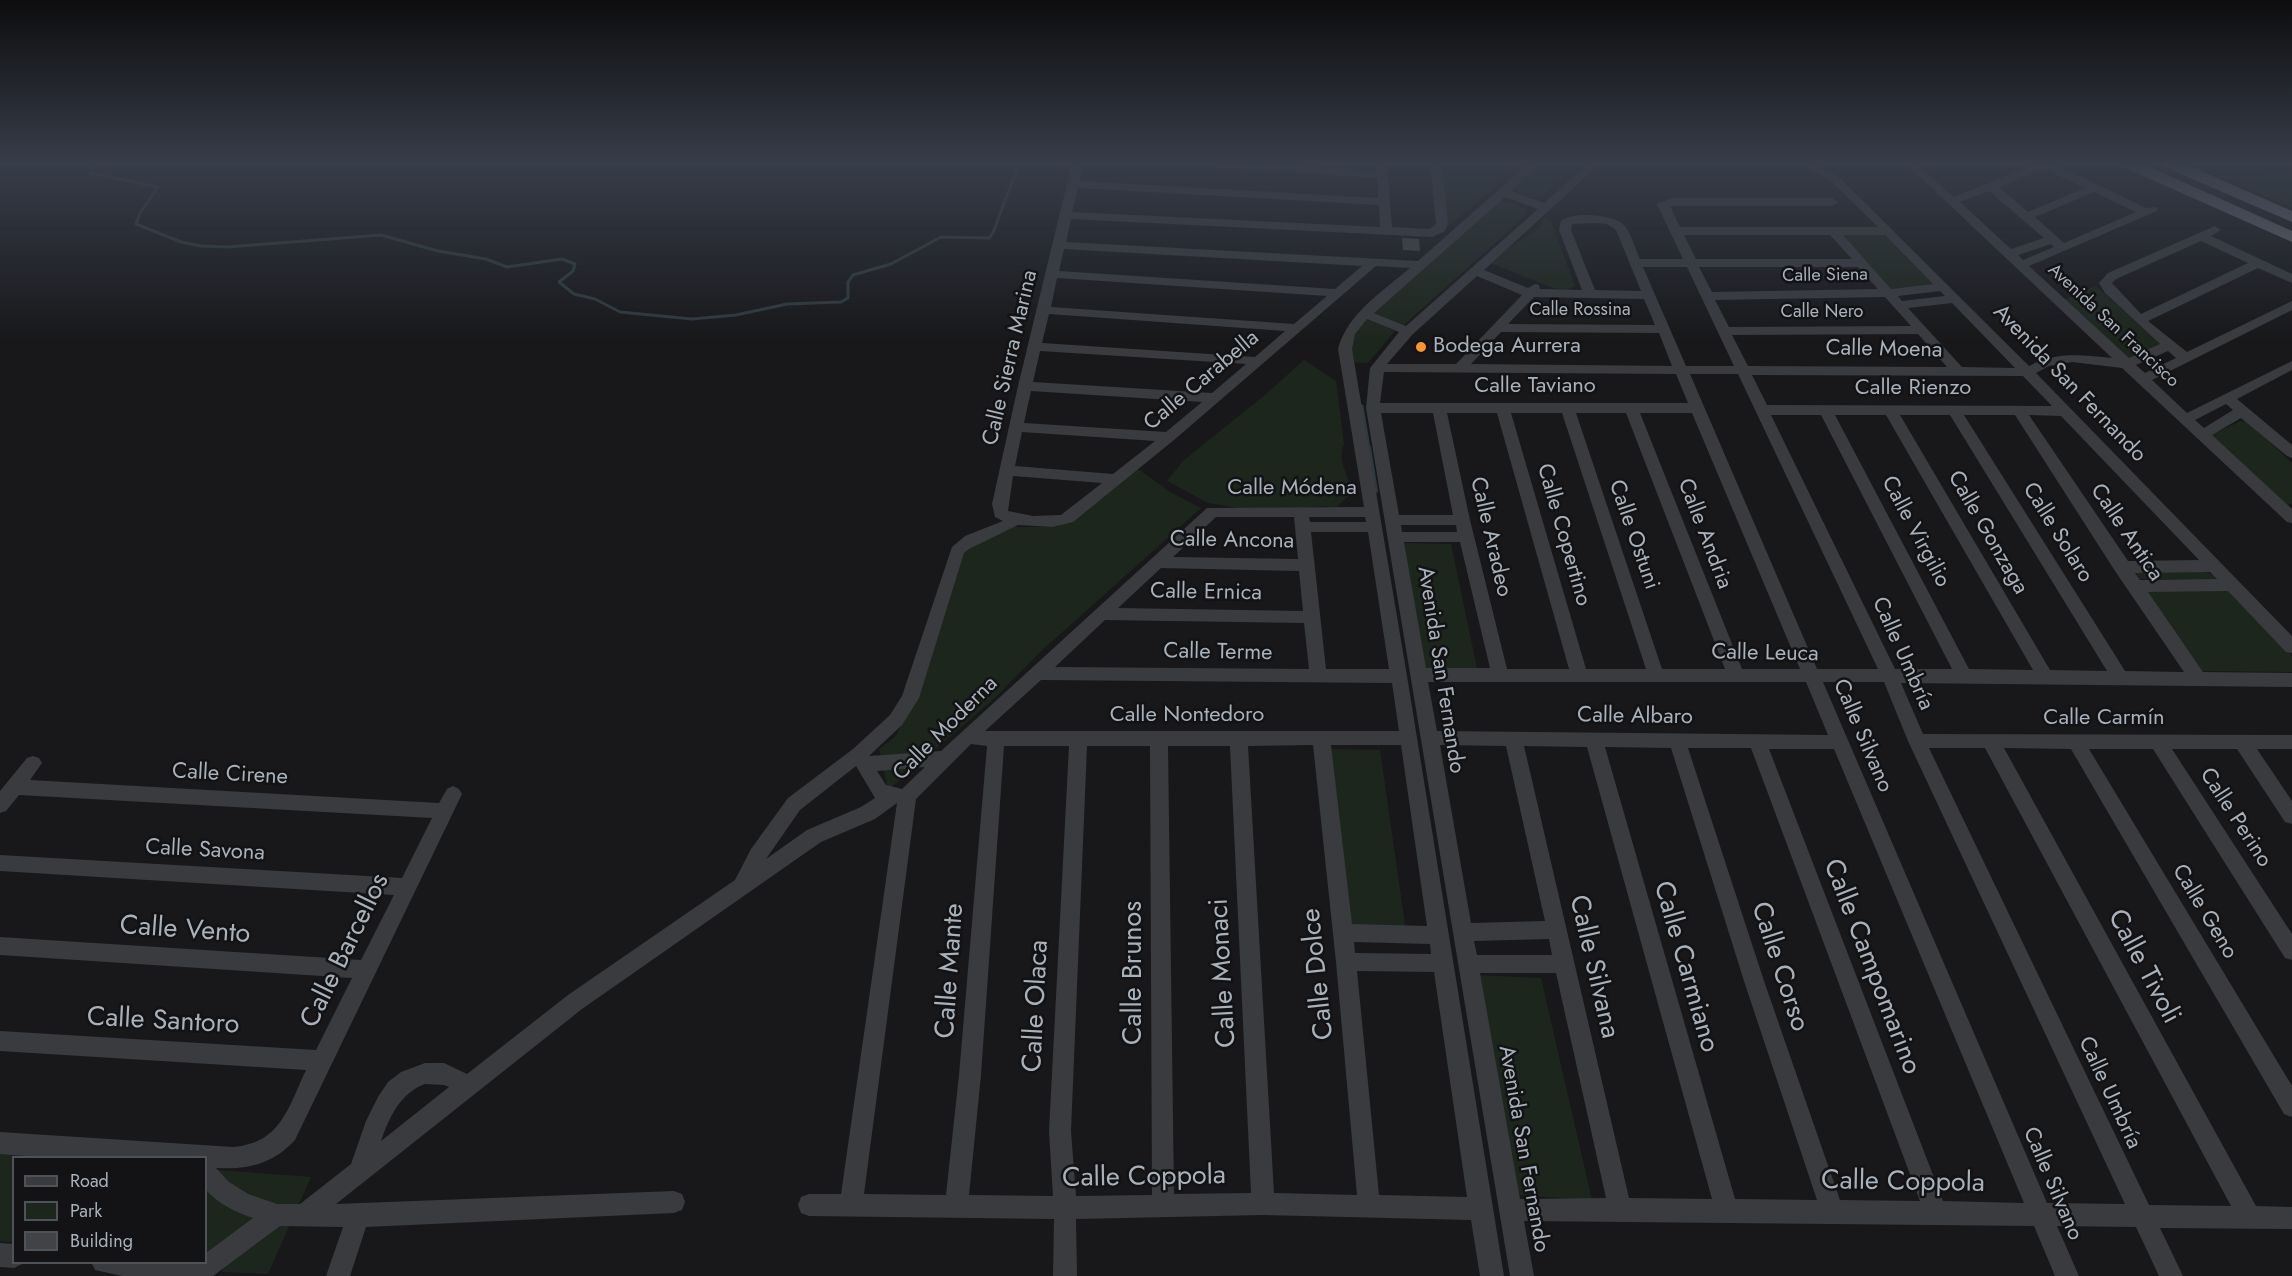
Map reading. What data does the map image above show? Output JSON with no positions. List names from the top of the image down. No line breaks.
{"streets":{"street":["Calle Siena","Calle Rossina","Calle Nero","Avenida San Francisco","Calle Moena","Calle Sierra Marina","Calle Carabella","Avenida San Fernando","Calle Taviano","Calle Rienzo","Calle Módena","Calle Virgilio","Calle Gonzaga","Calle Solaro","Calle Antica","Calle Andria","Calle Copertino","Calle Ostuni","Calle Aradeo","Calle Ancona","Calle Ernica","Calle Terme","Calle Leuca","Calle Umbría","Calle Nontedoro","Calle Albaro","Calle Carmín","Calle Moderna","Calle Silvano","Calle Cirene","Calle Perino","Calle Savona","Calle Geno","Calle Vento","Calle Barcellos","Calle Silvana","Calle Carmiano","Calle Corso","Calle Campomarino","Calle Tivoli","Calle Mante","Calle Brunos","Calle Monaci","Calle Dolce","Calle Olaca","Calle Santoro","Calle Coppola"]},"crossings":[["Calle Siena","Avenida San Fernando"],["Calle Siena","Calle Umbría"],["Calle Rossina","Calle Silvano"],["Calle Nero","Calle Umbría"],["Calle Moena","Avenida San Fernando"],["Calle Moena","Calle Umbría"],["Calle Moena","Calle Silvano"],["Calle Sierra Marina","Calle Carabella"],["Avenida San Fernando","Calle Taviano"],["Avenida San Fernando","Calle Rienzo"],["Avenida San Fernando","Calle Módena"],["Avenida San Fernando","Calle Terme"],["Avenida San Fernando","Calle Leuca"],["Avenida San Fernando","Calle Nontedoro"],["Avenida San Fernando","Calle Albaro"],["Avenida San Fernando","Calle Coppola"],["Calle Taviano","Calle Andria"],["Calle Taviano","Calle Copertino"],["Calle Taviano","Calle Ostuni"],["Calle Taviano","Calle Aradeo"],["Calle Taviano","Calle Silvano"],["Calle Rienzo","Calle Virgilio"],["Calle Rienzo","Calle Gonzaga"],["Calle Rienzo","Calle Solaro"],["Calle Rienzo","Calle Antica"],["Calle Rienzo","Calle Umbría"],["Calle Módena","Calle Moderna"],["Calle Virgilio","Calle Leuca"],["Calle Gonzaga","Calle Leuca"],["Calle Solaro","Calle Leuca"],["Calle Antica","Calle Leuca"],["Calle Andria","Calle Leuca"],["Calle Copertino","Calle Leuca"],["Calle Ostuni","Calle Leuca"],["Calle Aradeo","Calle Leuca"],["Calle Ancona","Calle Moderna"],["Calle Ernica","Calle Moderna"],["Calle Terme","Calle Moderna"],["Calle Leuca","Calle Umbría"],["Calle Leuca","Calle Silvano"],["Calle Umbría","Calle Carmín"],["Calle Umbría","Calle Coppola"],["Calle Nontedoro","Calle Moderna"],["Calle Nontedoro","Calle Mante"],["Calle Nontedoro","Calle Brunos"],["Calle Nontedoro","Calle Monaci"],["Calle Nontedoro","Calle Dolce"],["Calle Nontedoro","Calle Olaca"],["Calle Albaro","Calle Silvano"],["Calle Albaro","Calle Silvana"],["Calle Albaro","Calle Carmiano"],["Calle Albaro","Calle Corso"],["Calle Albaro","Calle Campomarino"],["Calle Carmín","Calle Perino"],["Calle Carmín","Calle Geno"],["Calle Carmín","Calle Tivoli"],["Calle Moderna","Calle Coppola"],["Calle Silvano","Calle Coppola"],["Calle Cirene","Calle Barcellos"],["Calle Savona","Calle Barcellos"],["Calle Vento","Calle Barcellos"],["Calle Barcellos","Calle Santoro"],["Calle Silvana","Calle Coppola"],["Calle Carmiano","Calle Coppola"],["Calle Corso","Calle Coppola"],["Calle Campomarino","Calle Coppola"],["Calle Tivoli","Calle Coppola"],["Calle Mante","Calle Coppola"],["Calle Brunos","Calle Coppola"],["Calle Monaci","Calle Coppola"],["Calle Dolce","Calle Coppola"],["Calle Olaca","Calle Coppola"]],"places":["Bodega Aurrera"],"legend":["Road","Park","Building"]}
